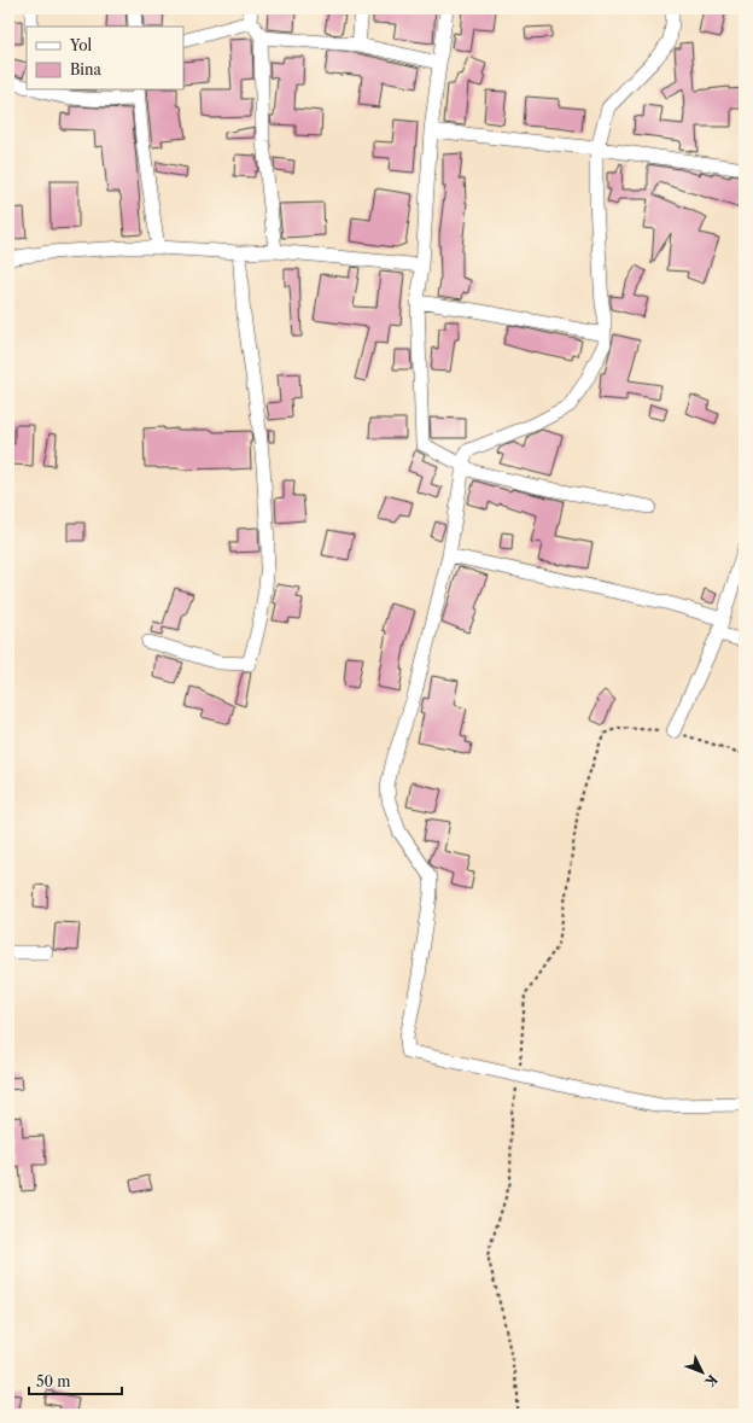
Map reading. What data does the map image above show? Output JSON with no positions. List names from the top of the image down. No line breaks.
{"legend":["Yol","Bina"],"scale_bar":"50 m","north":"bottom right"}
